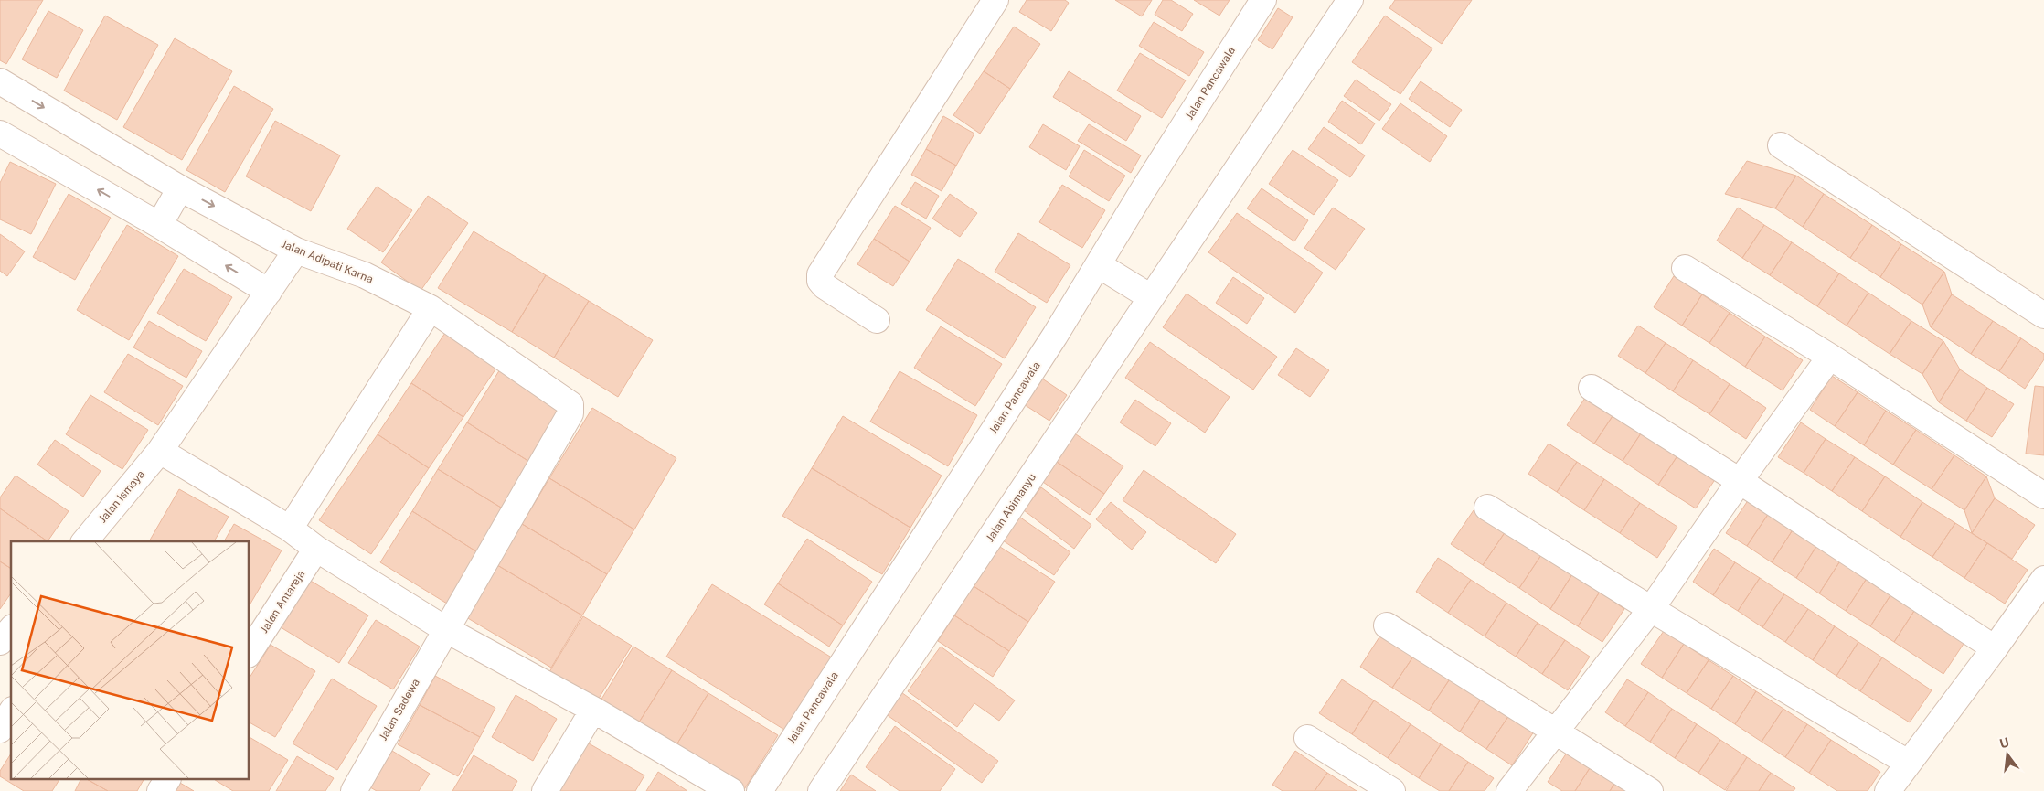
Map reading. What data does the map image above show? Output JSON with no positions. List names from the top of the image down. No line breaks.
{"streets":{"street":["Jalan Pancawala","Jalan Adipati Karna","Jalan Ismaya","Jalan Abimanyu","Jalan Antareja","Jalan Sadewa"]},"crossings":[["Jalan Adipati Karna","Jalan Ismaya"],["Jalan Adipati Karna","Jalan Sadewa"]],"north":"top"}
